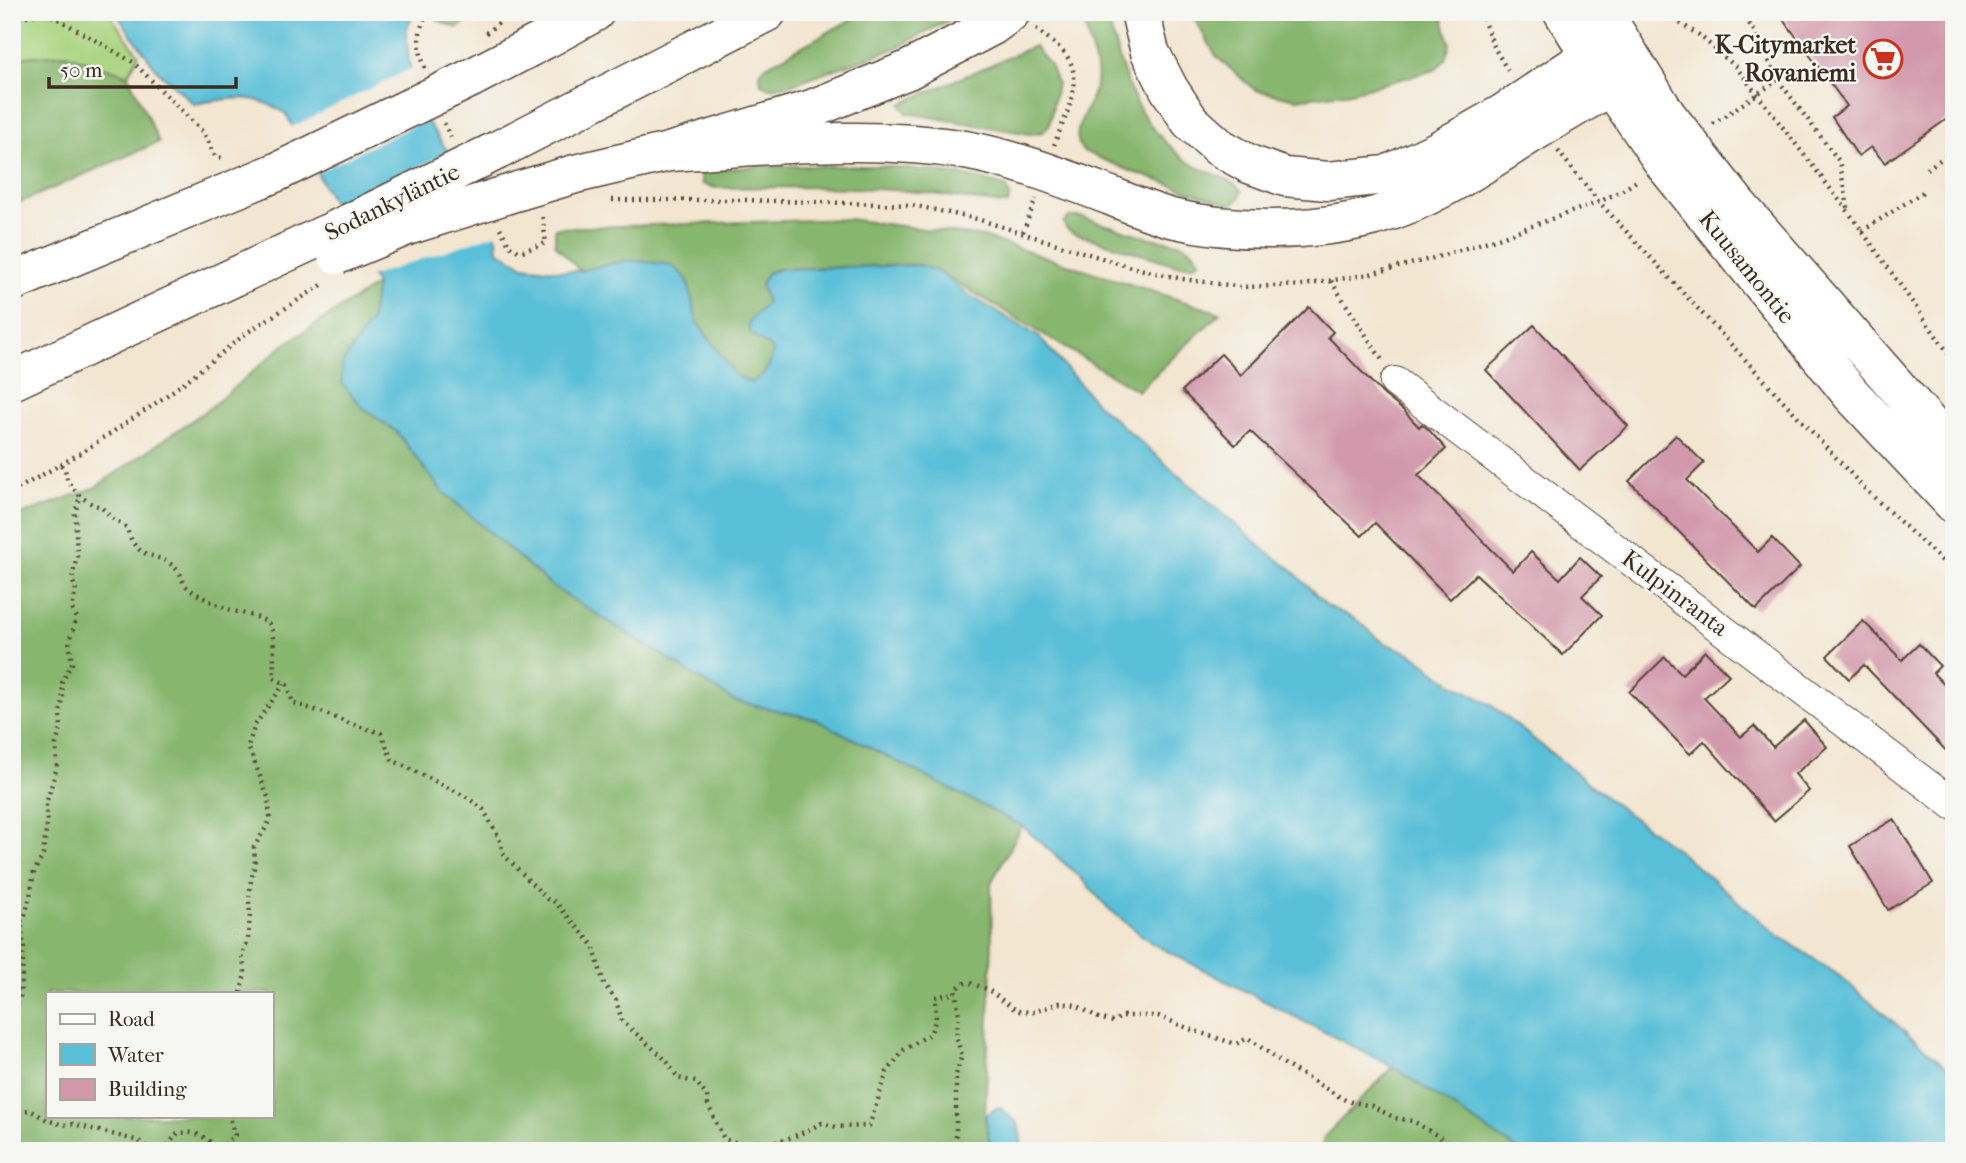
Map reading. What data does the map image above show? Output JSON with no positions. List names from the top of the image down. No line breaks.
{"streets":{"main road":["Sodankyläntie","Kuusamontie"],"street":["Kulpinranta"]},"places":{"supermarket":["K-Citymarket Rovaniemi"]},"legend":["Road","Water","Building"],"scale_bar":"50 m"}
